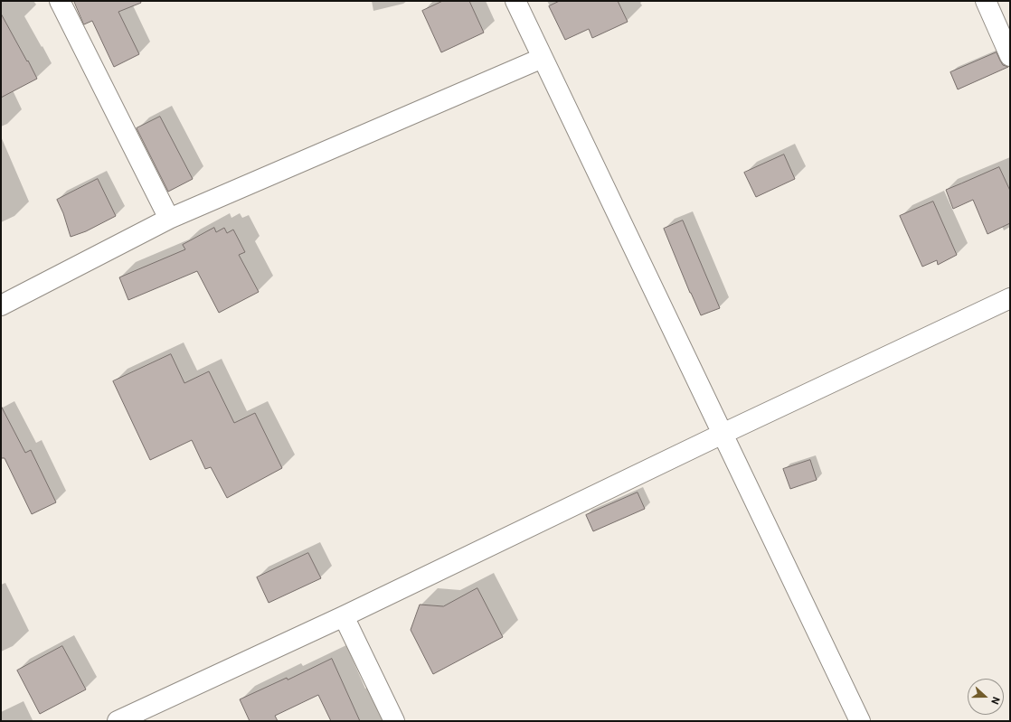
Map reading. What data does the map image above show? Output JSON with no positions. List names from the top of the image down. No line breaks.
{"north":"right"}
